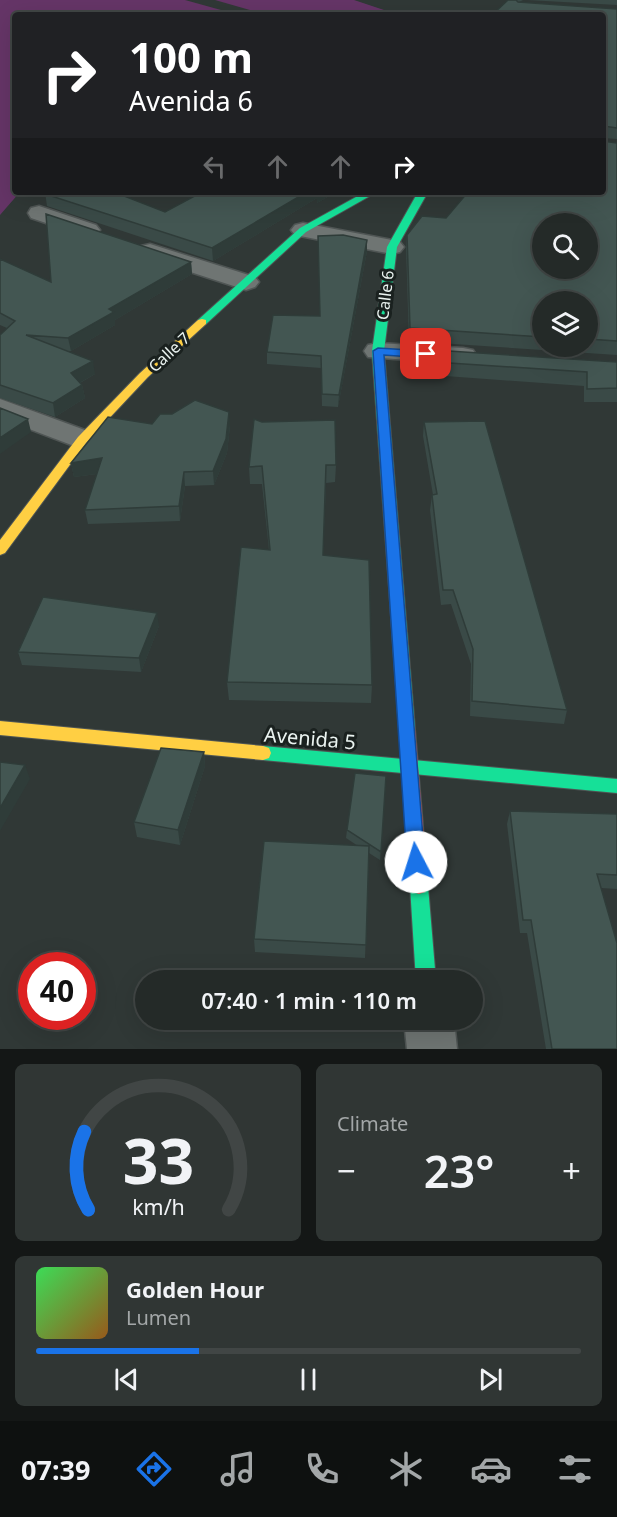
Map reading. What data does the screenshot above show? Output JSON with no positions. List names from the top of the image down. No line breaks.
{"streets":{"street":["Calle 6","Calle 7","Avenida 5"]},"crossings":[["Calle 6","Avenida 5"]],"page":{"turn":["100 m","Avenida 6"],"limit":"40","trip":"07:40 · 1 min · 110 m","tile":"Climate","heat":["−","23°","+"],"song":["Golden Hour","Lumen"],"tabs":"07:39","gauge":["33","km/h"]}}
